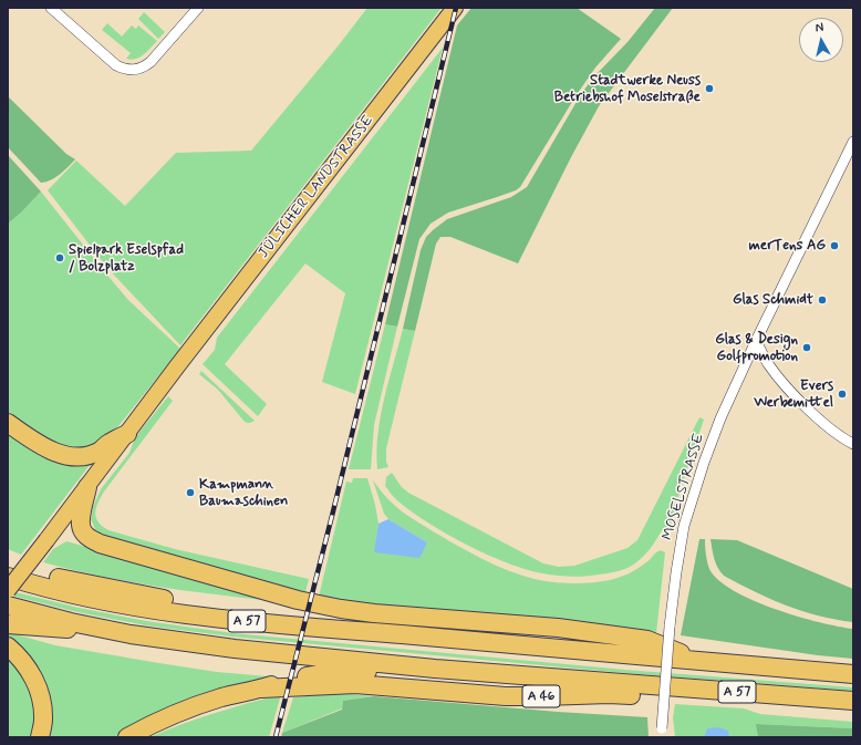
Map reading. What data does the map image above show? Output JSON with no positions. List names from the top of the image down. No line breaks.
{"streets":{"highway":["A 57","A 46"],"main road":["JÜLICHER LANDSTRASSE"],"street":["MOSELSTRASSE"]},"crossings":[["A 57","A 46"]],"places":["Stadtwerke Neuss Betriebshof Moselstraße","merTens AG","Spielpark Eselspfad / Bolzplatz","Glas Schmidt","Glas & Design Golfpromotion","Evers Werbemittel","Kampmann Baumaschinen"],"north":"top"}
